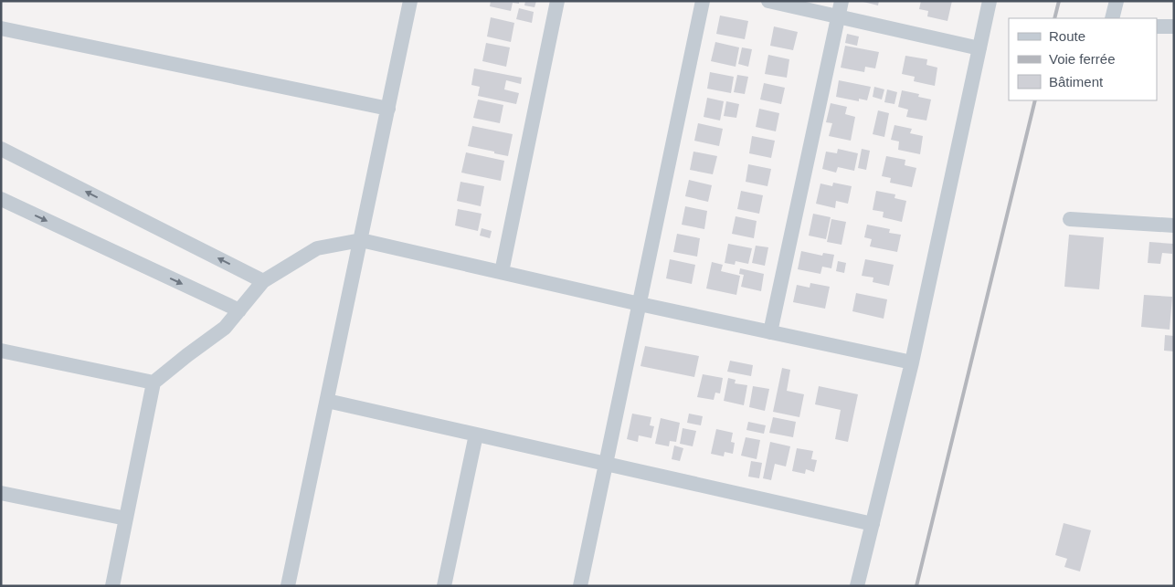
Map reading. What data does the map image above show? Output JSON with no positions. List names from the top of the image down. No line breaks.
{"legend":["Route","Voie ferrée","Bâtiment"]}
